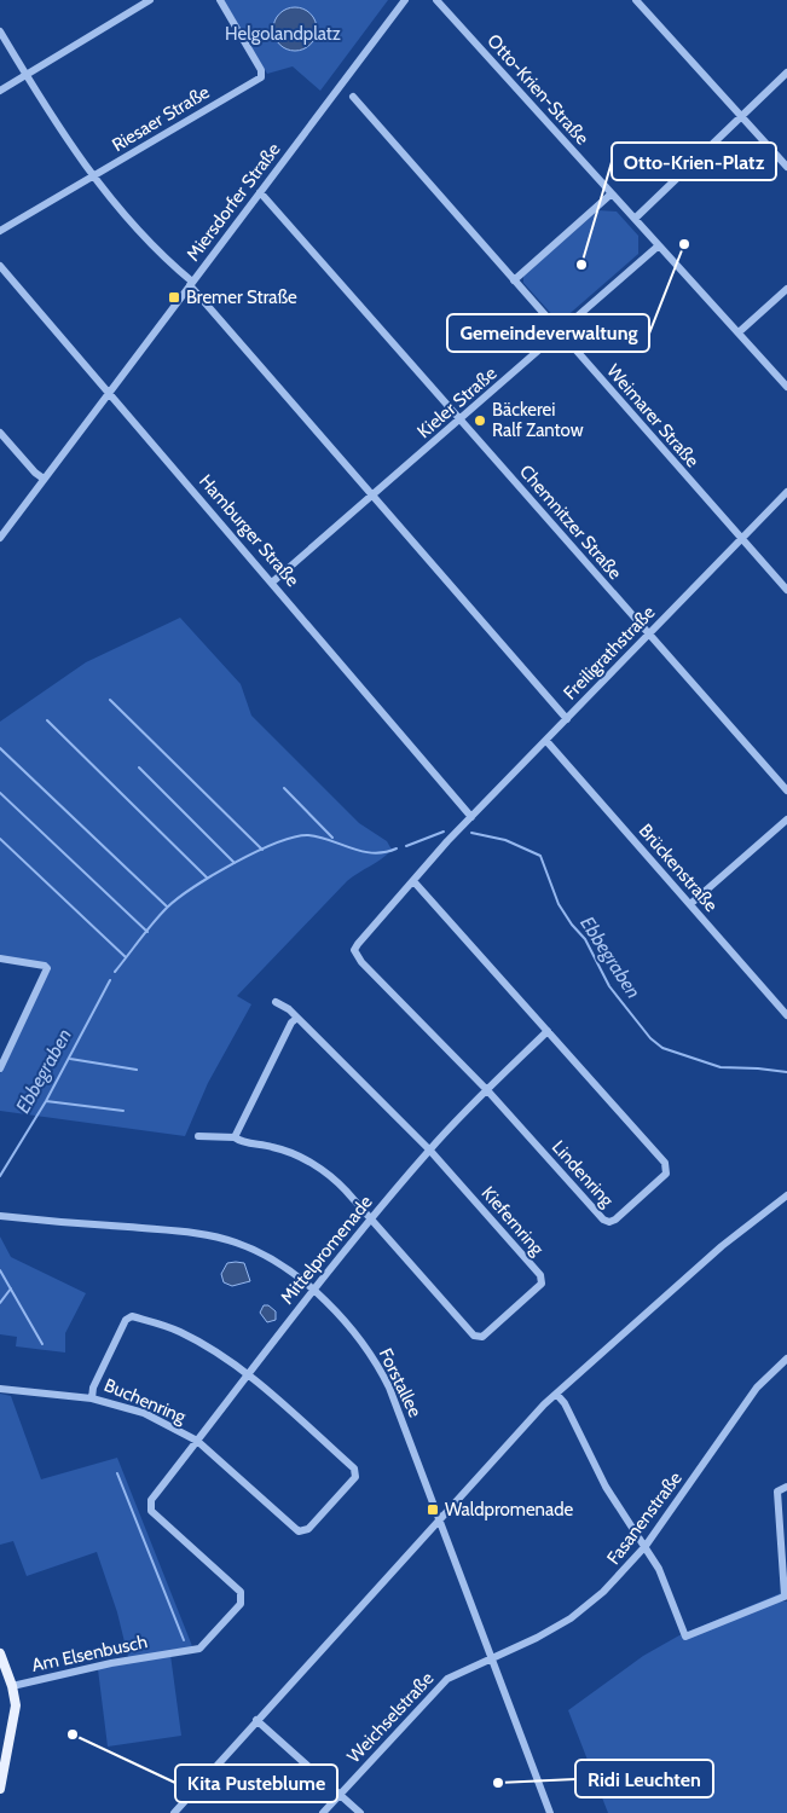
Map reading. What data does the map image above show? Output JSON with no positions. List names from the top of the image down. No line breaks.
{"streets":{"street":["Otto-Krien-Straße","Riesaer Straße","Miersdorfer Straße","Kieler Straße","Weimarer Straße","Chemnitzer Straße","Hamburger Straße","Freiligrathstraße","Brückenstraße","Lindenring","Kiefernring","Mittelpromenade","Forstallee","Buchenring","Fasanenstraße","Am Elsenbusch","Weichselstraße"]},"crossings":[["Otto-Krien-Straße","Kieler Straße"],["Miersdorfer Straße","Chemnitzer Straße"],["Miersdorfer Straße","Hamburger Straße"],["Kieler Straße","Weimarer Straße"],["Kieler Straße","Chemnitzer Straße"],["Kieler Straße","Hamburger Straße"],["Weimarer Straße","Freiligrathstraße"],["Chemnitzer Straße","Freiligrathstraße"],["Hamburger Straße","Freiligrathstraße"],["Freiligrathstraße","Brückenstraße"],["Freiligrathstraße","Lindenring"],["Lindenring","Mittelpromenade"],["Kiefernring","Mittelpromenade"],["Mittelpromenade","Forstallee"],["Mittelpromenade","Buchenring"],["Mittelpromenade","Am Elsenbusch"],["Forstallee","Fasanenstraße"],["Forstallee","Weichselstraße"],["Fasanenstraße","Weichselstraße"]],"water":["Ebbegraben"],"parks":["Helgolandplatz"],"places":{"other":["Gemeindeverwaltung","Otto-Krien-Platz","Bäckerei Ralf Zantow","Kita Pusteblume","Ridi Leuchten"],"transit":["Bremer Straße","Waldpromenade"]}}
